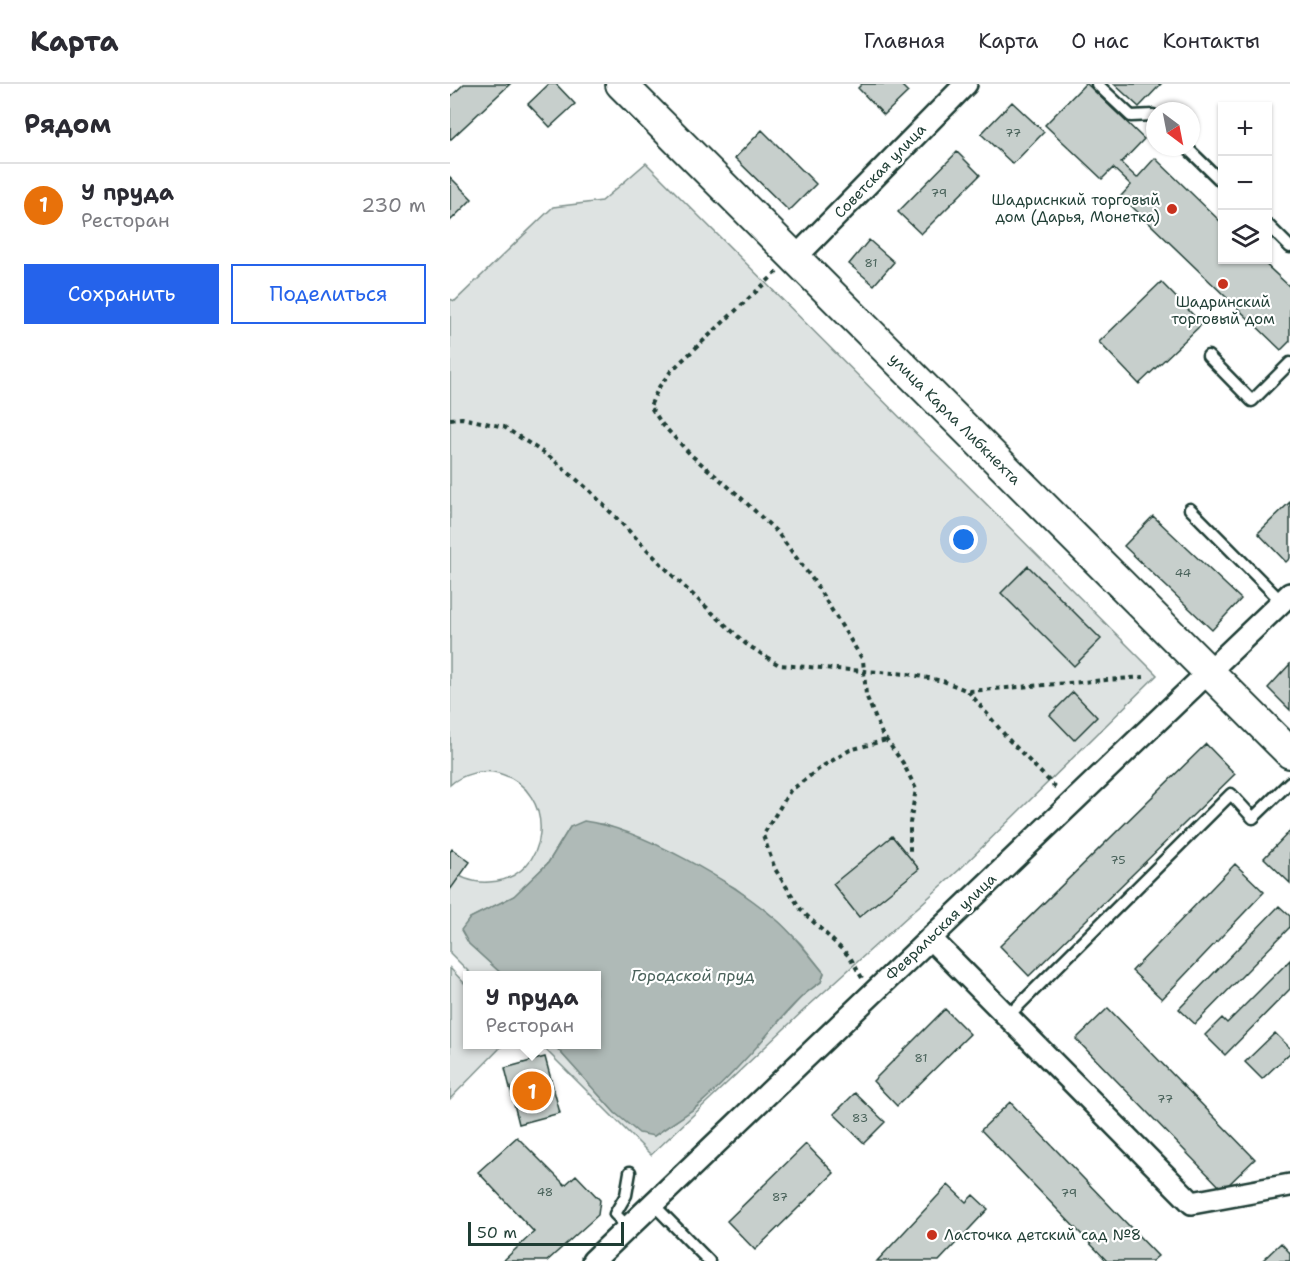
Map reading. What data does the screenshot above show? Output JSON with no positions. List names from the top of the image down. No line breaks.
{"streets":{"street":["Советская улица","улица Карла Либкнехта","Февральская улица"]},"crossings":[["Советская улица","улица Карла Либкнехта"],["улица Карла Либкнехта","Февральская улица"]],"water":["Городской пруд"],"places":["Шадриснкий торговый дом (Дарья, Монетка)","Шадринский торговый дом","Ласточка детский сад №8"],"house_numbers":["77","79","81","44","75","81","77","83","48","79","87"],"scale_bar":"50 m","north":"bottom right","page":{"header":"Карта","nav":["Главная","Карта","О нас","Контакты"],"heading":"Рядом","map_buttons":["+","−"],"list":[{"mark":"1","name":"У пруда","note":"Ресторан","value":"230 m"}],"buttons":["Сохранить","Поделиться"],"popup":["У пруда","Ресторан"],"pins":"1","scale":"50 m"}}
